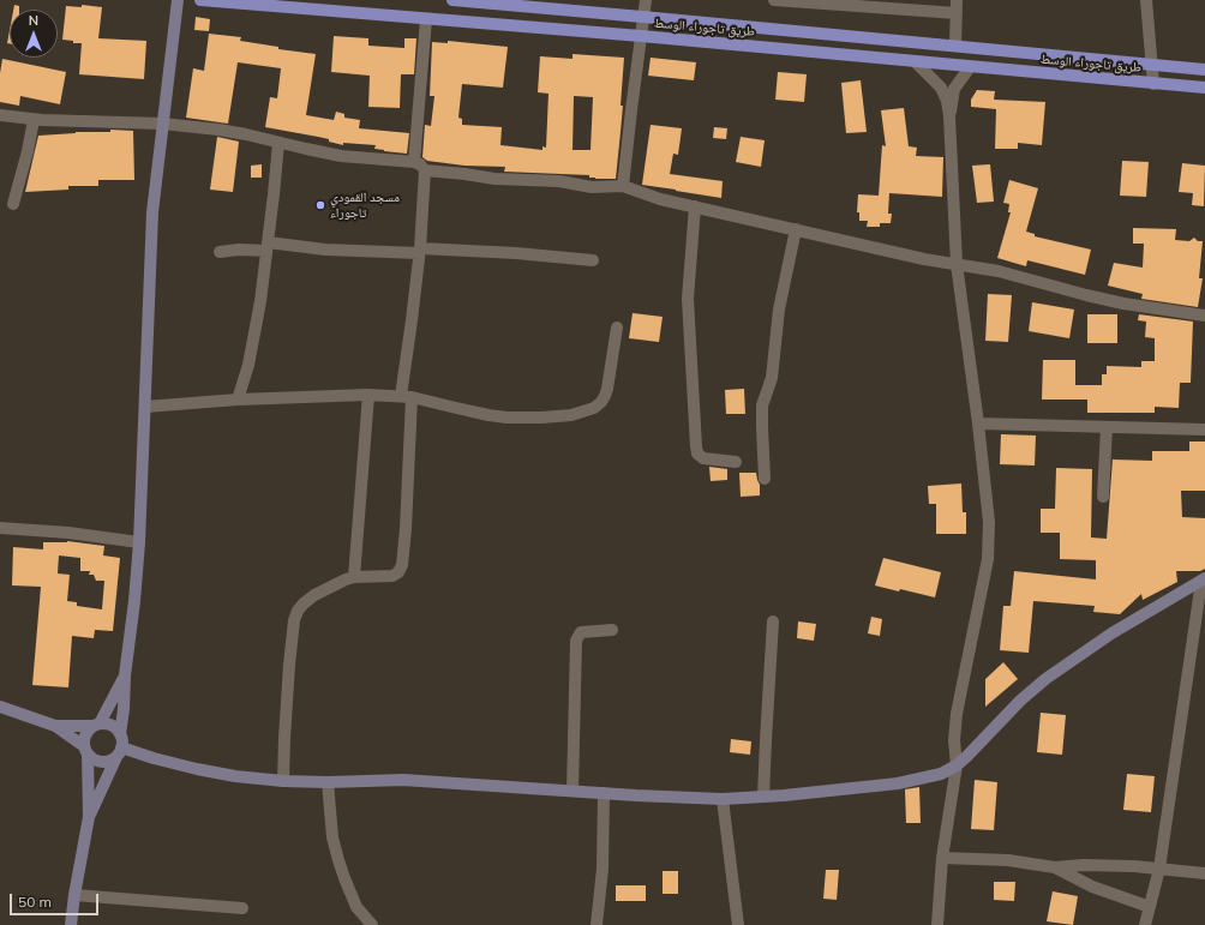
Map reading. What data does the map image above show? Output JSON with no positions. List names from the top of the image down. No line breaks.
{"streets":{"main road":["طريق تاجوراء الوسط"]},"places":["مسجد القمودي تاجوراء"],"scale_bar":"50 m","north":"top"}
